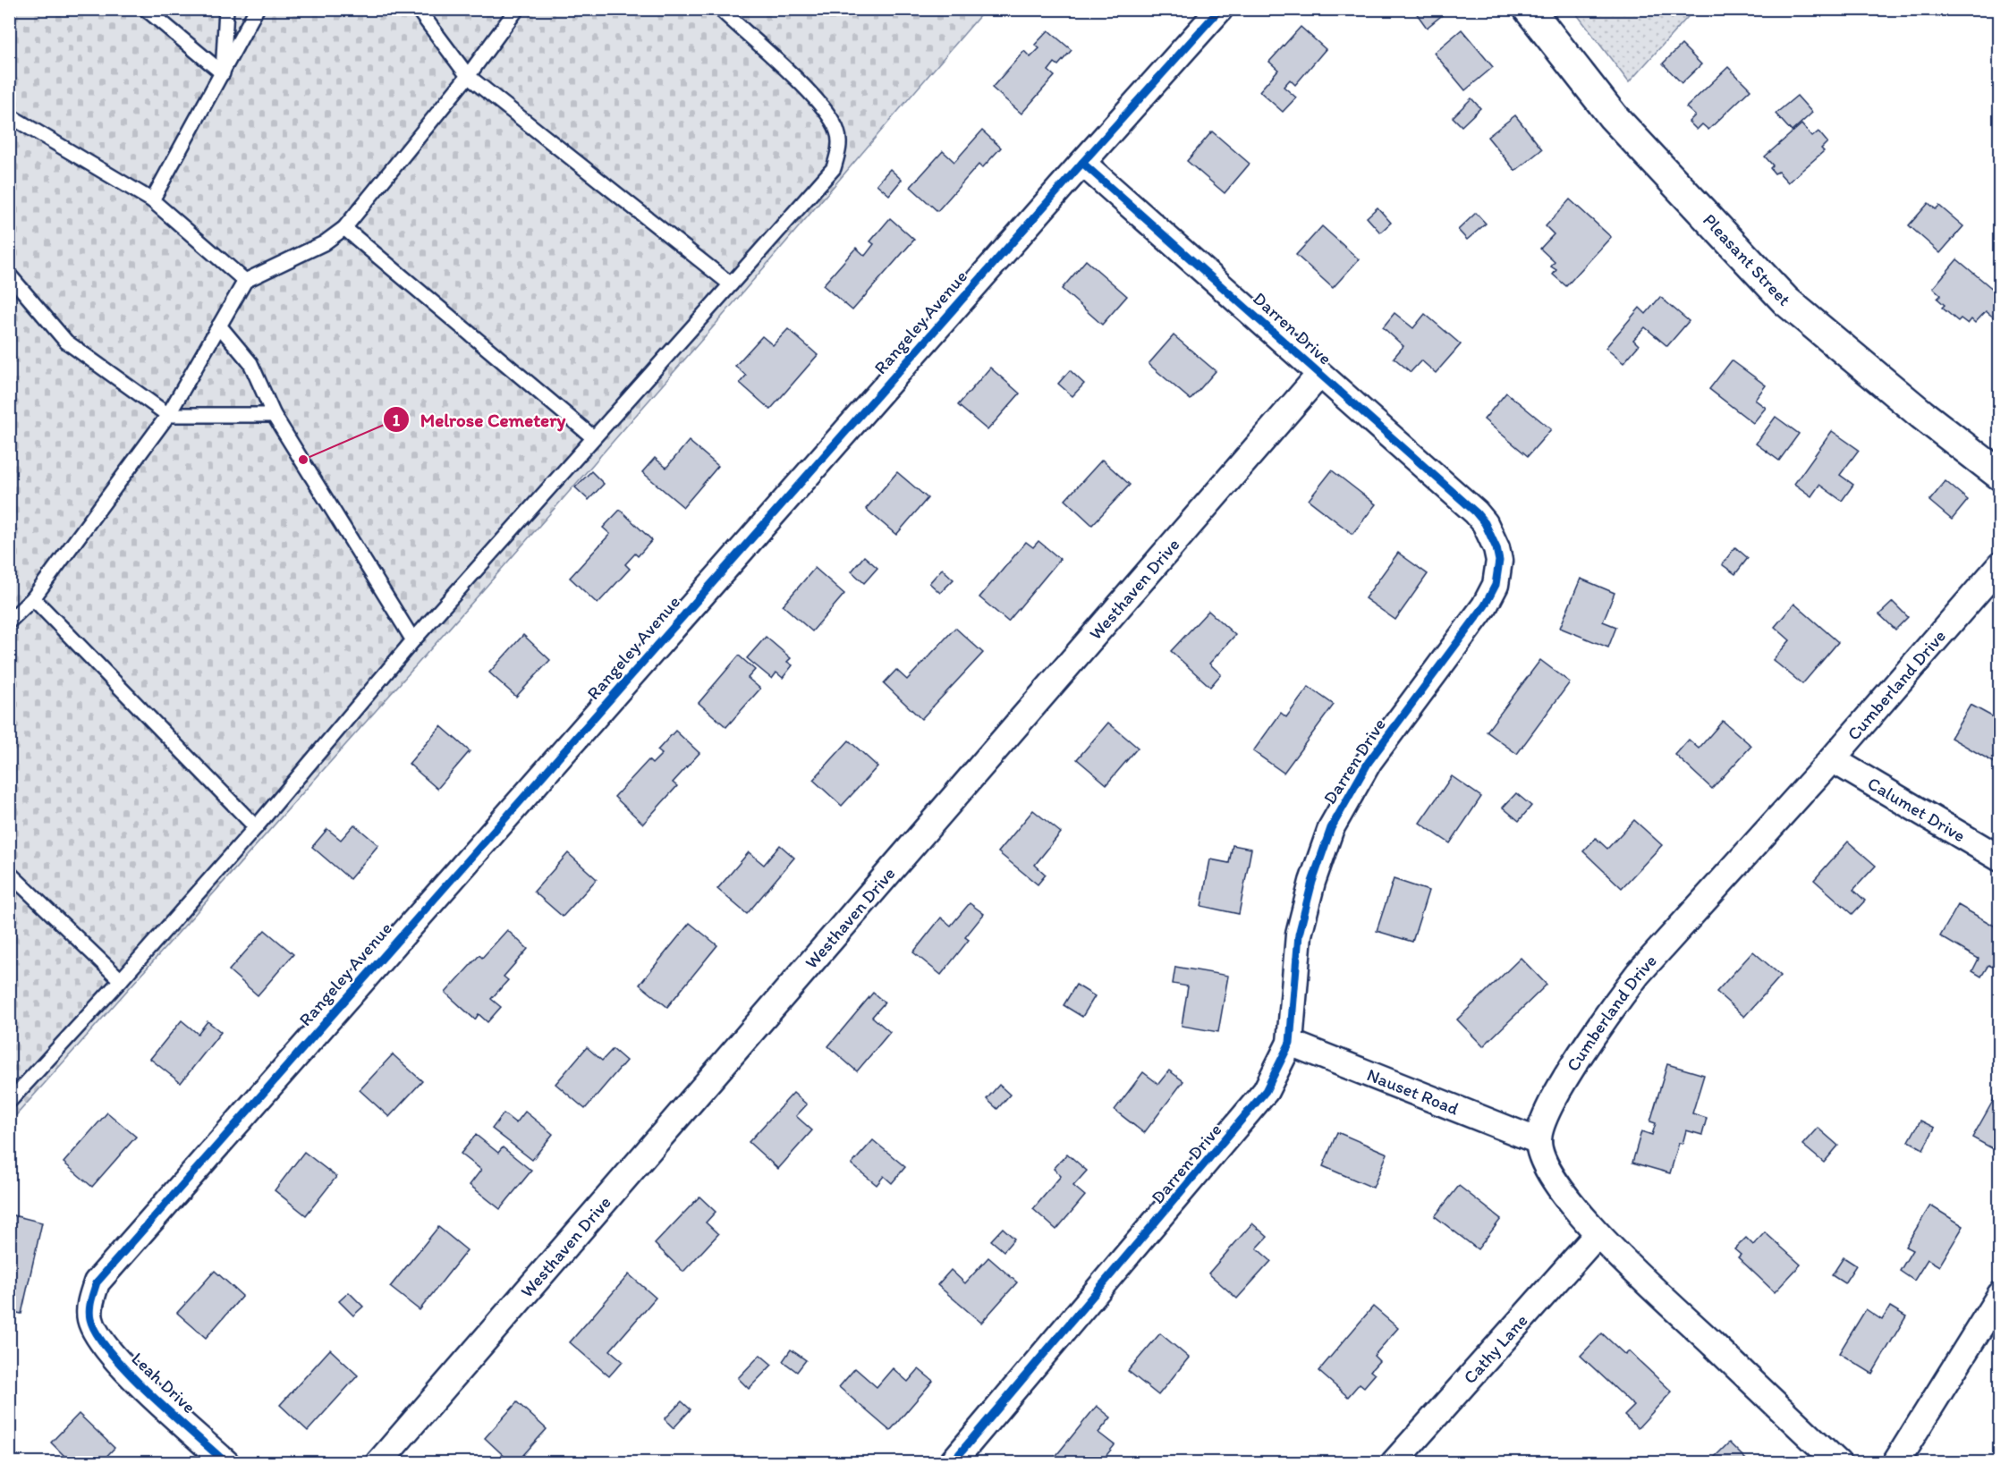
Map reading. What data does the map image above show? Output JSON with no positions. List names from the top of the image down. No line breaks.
{"streets":{"main road":["Pleasant Street"],"street":["Rangeley Avenue","Darren Drive","Westhaven Drive","Cumberland Drive","Calumet Drive","Nauset Road","Cathy Lane","Leah Drive"]},"crossings":[["Rangeley Avenue","Darren Drive"],["Rangeley Avenue","Leah Drive"],["Darren Drive","Westhaven Drive"],["Darren Drive","Nauset Road"],["Cumberland Drive","Calumet Drive"],["Cumberland Drive","Nauset Road"]],"places":["Melrose Cemetery"]}
